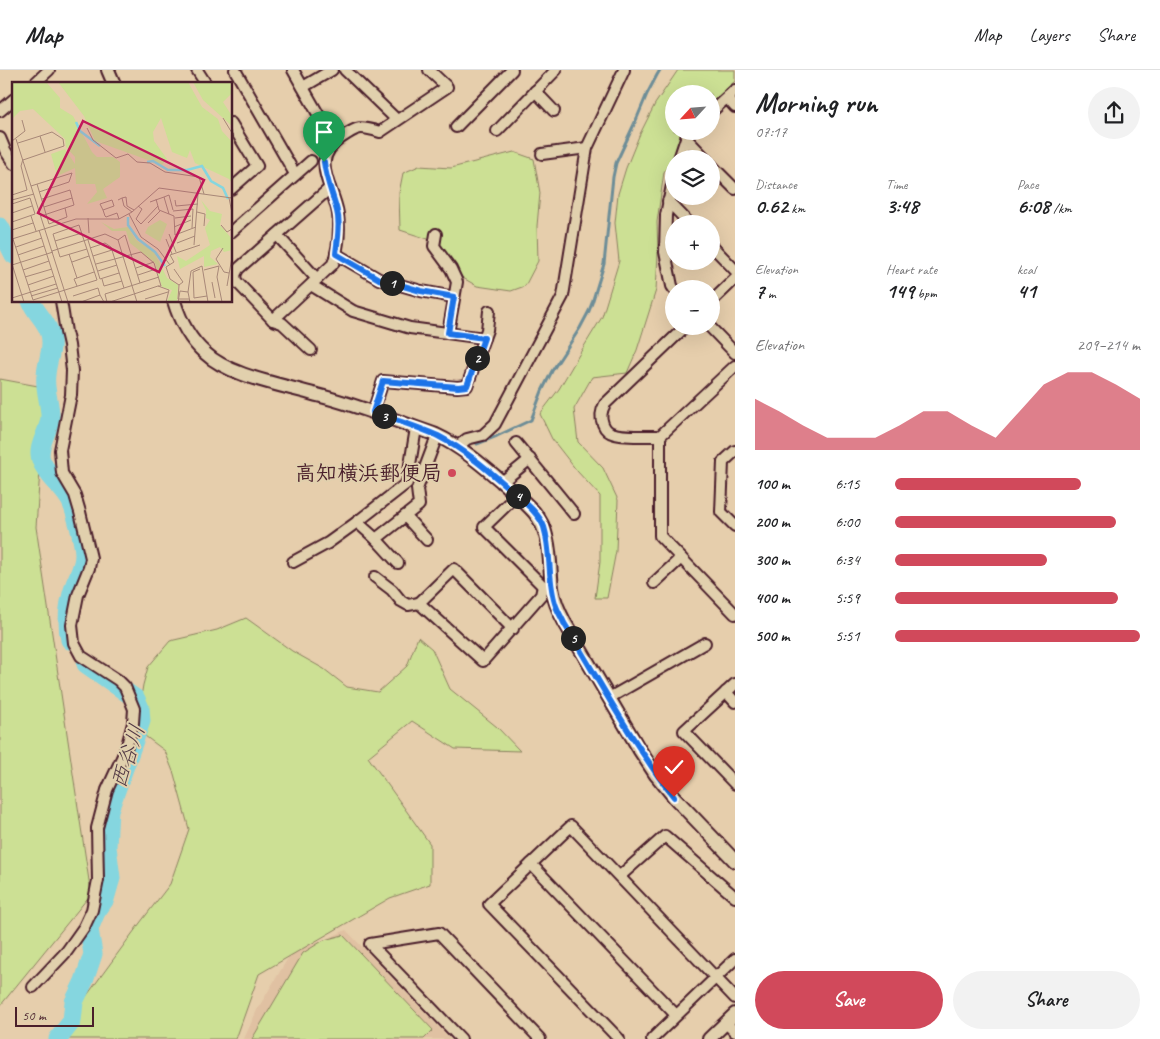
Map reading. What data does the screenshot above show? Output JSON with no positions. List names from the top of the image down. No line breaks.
{"water":["西谷川"],"places":["高知横浜郵便局"],"scale_bar":"50 m","north":"bottom left","page":{"header":"Map","nav":["Map","Layers","Share"],"heading":["Morning run","07:17"],"map_buttons":["+","−"],"stats":[["Distance","0.62 km"],["Time","3:48"],["Pace","6:08 /km"],["Elevation","7 m"],["Heart rate","149 bpm"],["kcal","41"]],"pins":["1","2","3","4","5"],"chart":["Elevation","209–214 m"],"list":[{"name":"100 m","note":"6:15"},{"name":"200 m","note":"6:00"},{"name":"300 m","note":"6:34"},{"name":"400 m","note":"5:59"},{"name":"500 m","note":"5:51"}],"buttons":["Save","Share"],"scale":"50 m"}}
